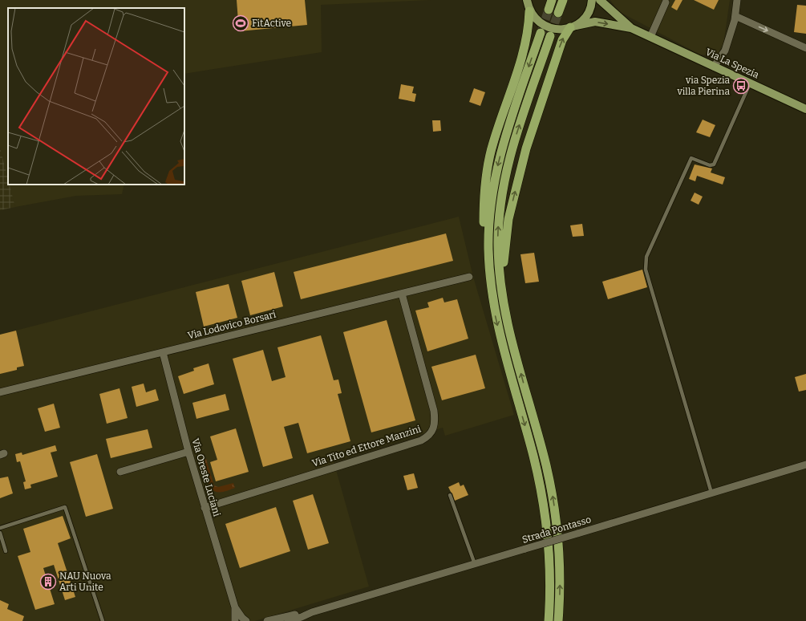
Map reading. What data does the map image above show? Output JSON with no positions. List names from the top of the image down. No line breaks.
{"streets":{"main road":["Via La Spezia"],"street":["Via Lodovico Borsari","Via Tito ed Ettore Manzini","Via Oreste Luciani","Strada Pontasso"]},"crossings":[["Via Lodovico Borsari","Via Tito ed Ettore Manzini"],["Via Lodovico Borsari","Via Oreste Luciani"],["Via Tito ed Ettore Manzini","Via Oreste Luciani"]],"places":{"sports":["FitActive"],"bus stop":["via Spezia villa Pierina"],"building":["NAU Nuova Arti Unite"]}}
